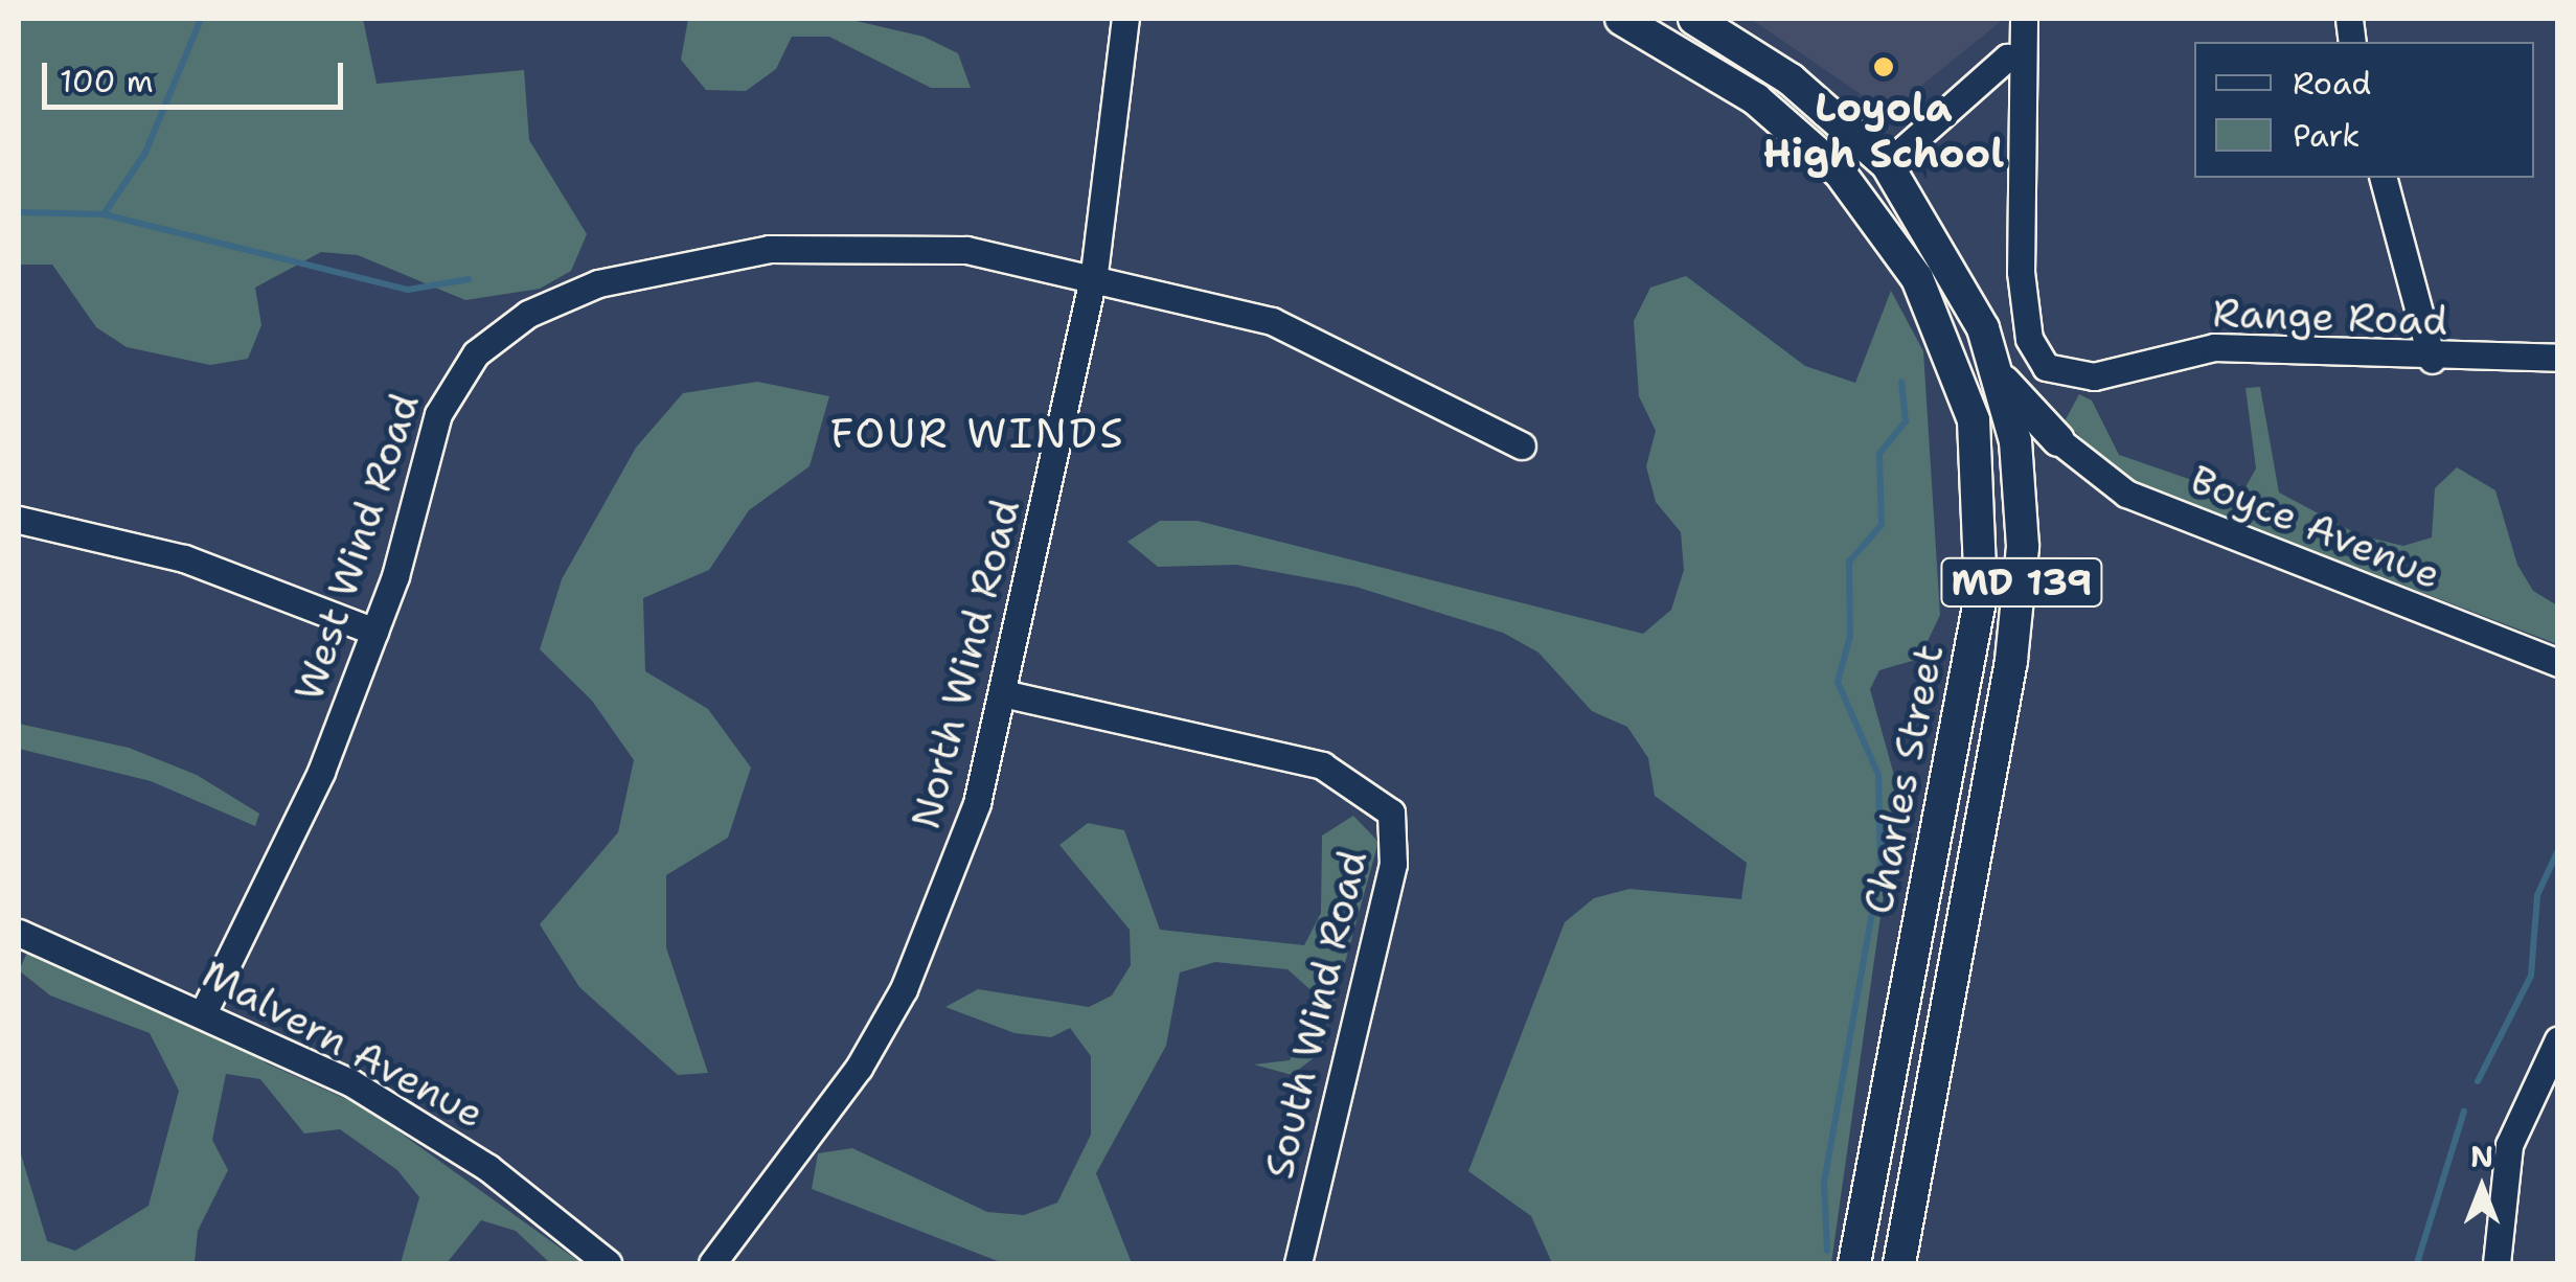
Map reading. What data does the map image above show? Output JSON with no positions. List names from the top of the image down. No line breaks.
{"streets":{"main road":["MD 139","Charles Street"],"street":["Range Road","Boyce Avenue","West Wind Road","North Wind Road","South Wind Road","Malvern Avenue"]},"crossings":[["West Wind Road","North Wind Road"],["West Wind Road","Malvern Avenue"],["North Wind Road","South Wind Road"]],"districts":["FOUR WINDS"],"places":["Loyola High School"],"legend":["Road","Park"],"scale_bar":"100 m","north":"top"}
